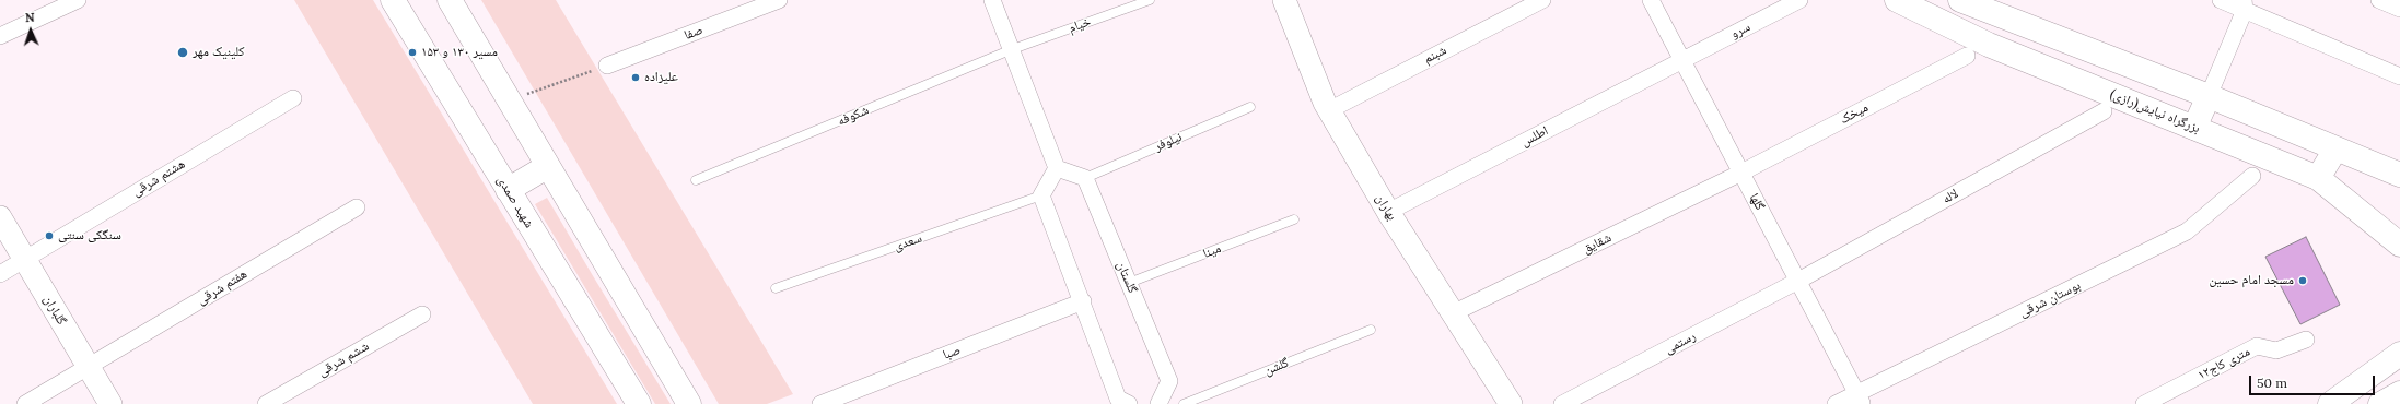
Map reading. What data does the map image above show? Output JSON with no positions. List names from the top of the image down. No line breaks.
{"streets":{"main road":["بزرگراه نیایش(رازی)","شهید صمدی","بهاران","گلباران"],"street":["سرو","صفا","شبنم","میخک","اطلس","هشتم شرقی","لاله","گلها","شقایق","گلستان","هفتم شرقی","بوستان شرقی","رستمی","صبا","ششم شرقی","۱۲متری کاج"],"lane":["خیام","شکوفه","نیلوفر","سعدی","مینا","گلشن"]},"crossings":[["خیام","شکوفه"],["سرو","اطلس"],["سرو","گلها"],["شبنم","بهاران"],["میخک","گلها"],["میخک","شقایق"],["اطلس","گلها"],["اطلس","بهاران"],["نیلوفر","گلستان"],["هشتم شرقی","گلباران"],["لاله","گلها"],["لاله","رستمی"],["گلها","شقایق"],["گلها","بوستان شرقی"],["گلها","رستمی"],["بهاران","شقایق"],["مینا","گلستان"],["هفتم شرقی","گلباران"]],"places":["کلینیک مهر","مسیر ۱۳۰ و ۱۵۳","علیزاده","سنگکی سنتی","مسجد امام حسین"],"scale_bar":"50 m","north":"top"}
